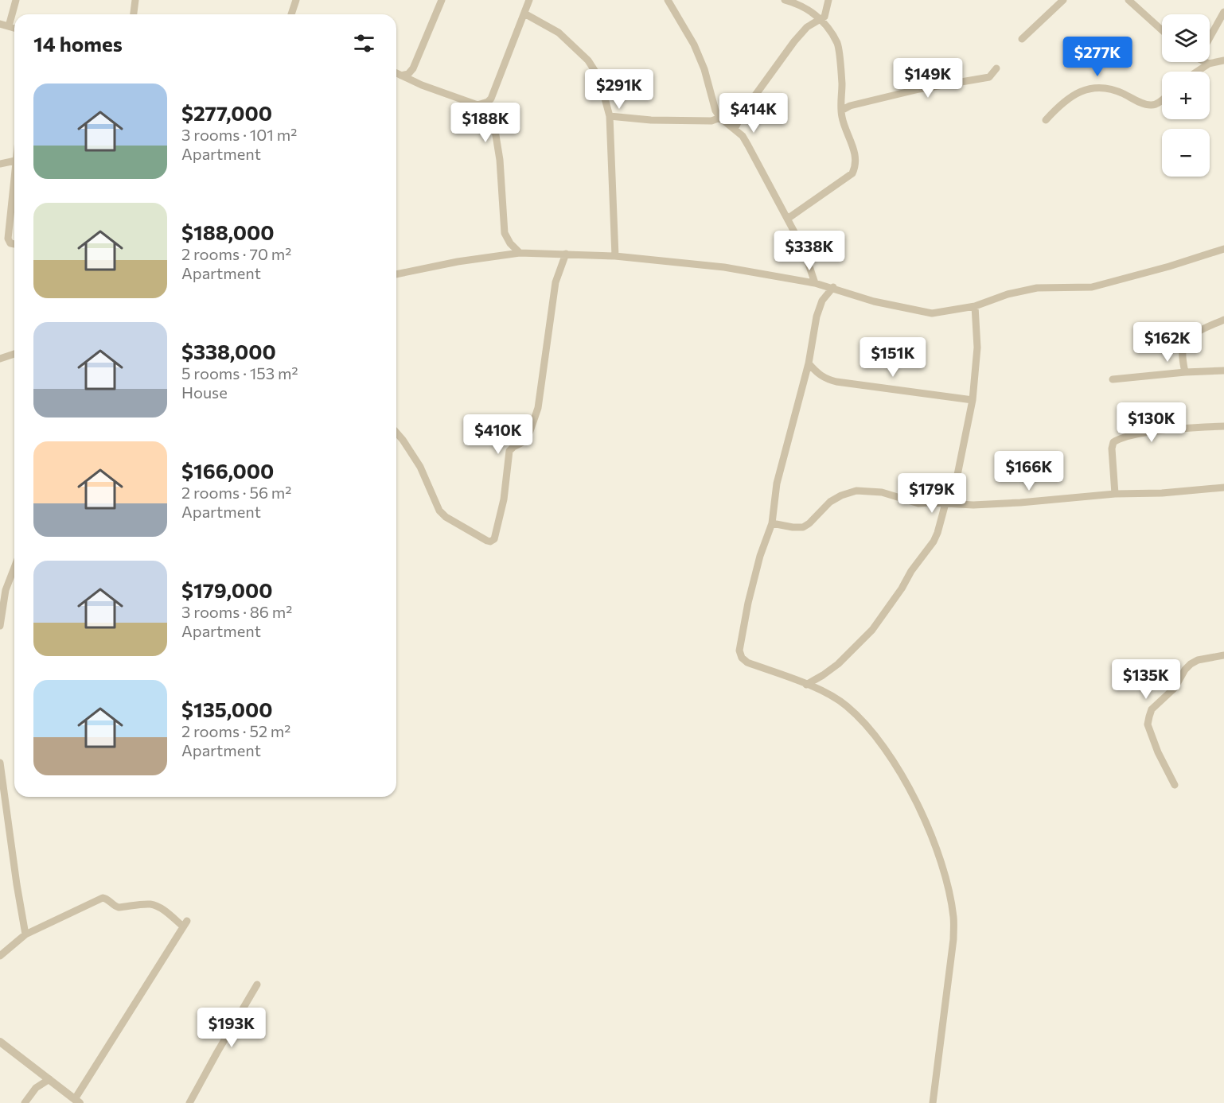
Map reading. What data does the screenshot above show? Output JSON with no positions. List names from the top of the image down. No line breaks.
{"page":{"map_buttons":["+","−"],"heading":"14 homes","price":["$277K","$149K","$291K","$414K","$188K","$338K","$162K","$151K","$130K","$410K","$166K","$179K","$135K","$193K"],"list":[{"name":"$277,000","note":"3 rooms · 101 m² · Apartment"},{"name":"$188,000","note":"2 rooms · 70 m² · Apartment"},{"name":"$338,000","note":"5 rooms · 153 m² · House"},{"name":"$166,000","note":"2 rooms · 56 m² · Apartment"},{"name":"$179,000","note":"3 rooms · 86 m² · Apartment"},{"name":"$135,000","note":"2 rooms · 52 m² · Apartment"}]}}
